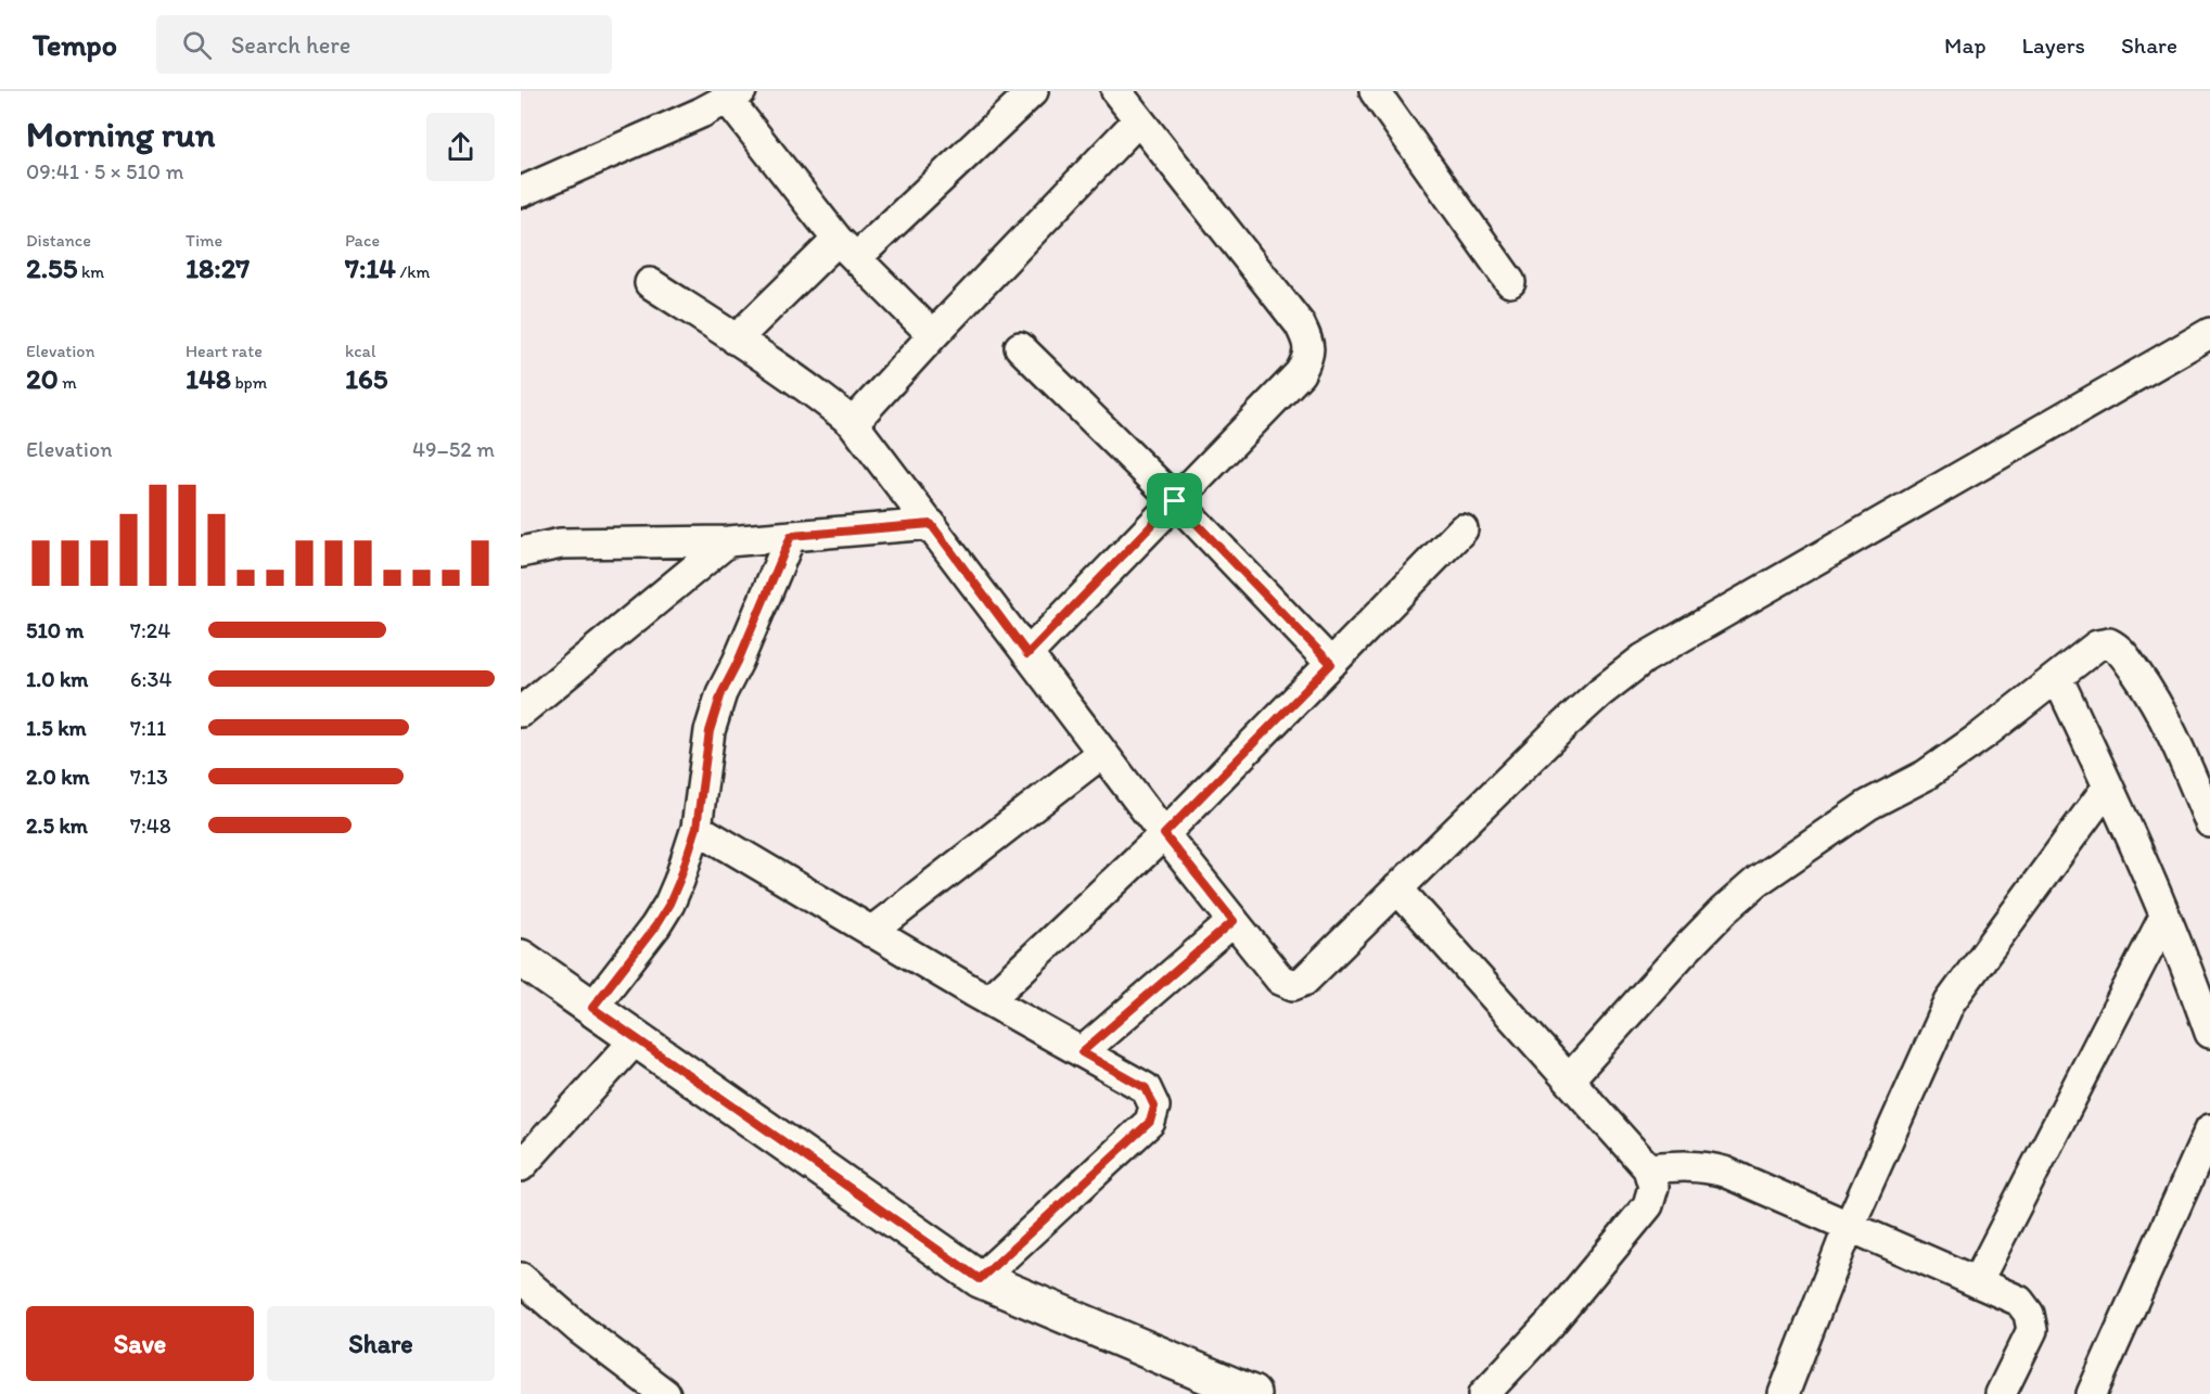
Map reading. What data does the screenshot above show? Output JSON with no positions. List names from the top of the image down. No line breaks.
{"page":{"header":"Tempo","search":"Search here","nav":["Map","Layers","Share"],"heading":["Morning run","09:41 · 5 × 510 m"],"stats":[["Distance","2.55 km"],["Time","18:27"],["Pace","7:14 /km"],["Elevation","20 m"],["Heart rate","148 bpm"],["kcal","165"]],"chart":["Elevation","49–52 m"],"list":[{"name":"510 m","note":"7:24"},{"name":"1.0 km","note":"6:34"},{"name":"1.5 km","note":"7:11"},{"name":"2.0 km","note":"7:13"},{"name":"2.5 km","note":"7:48"}],"buttons":["Save","Share"]}}
